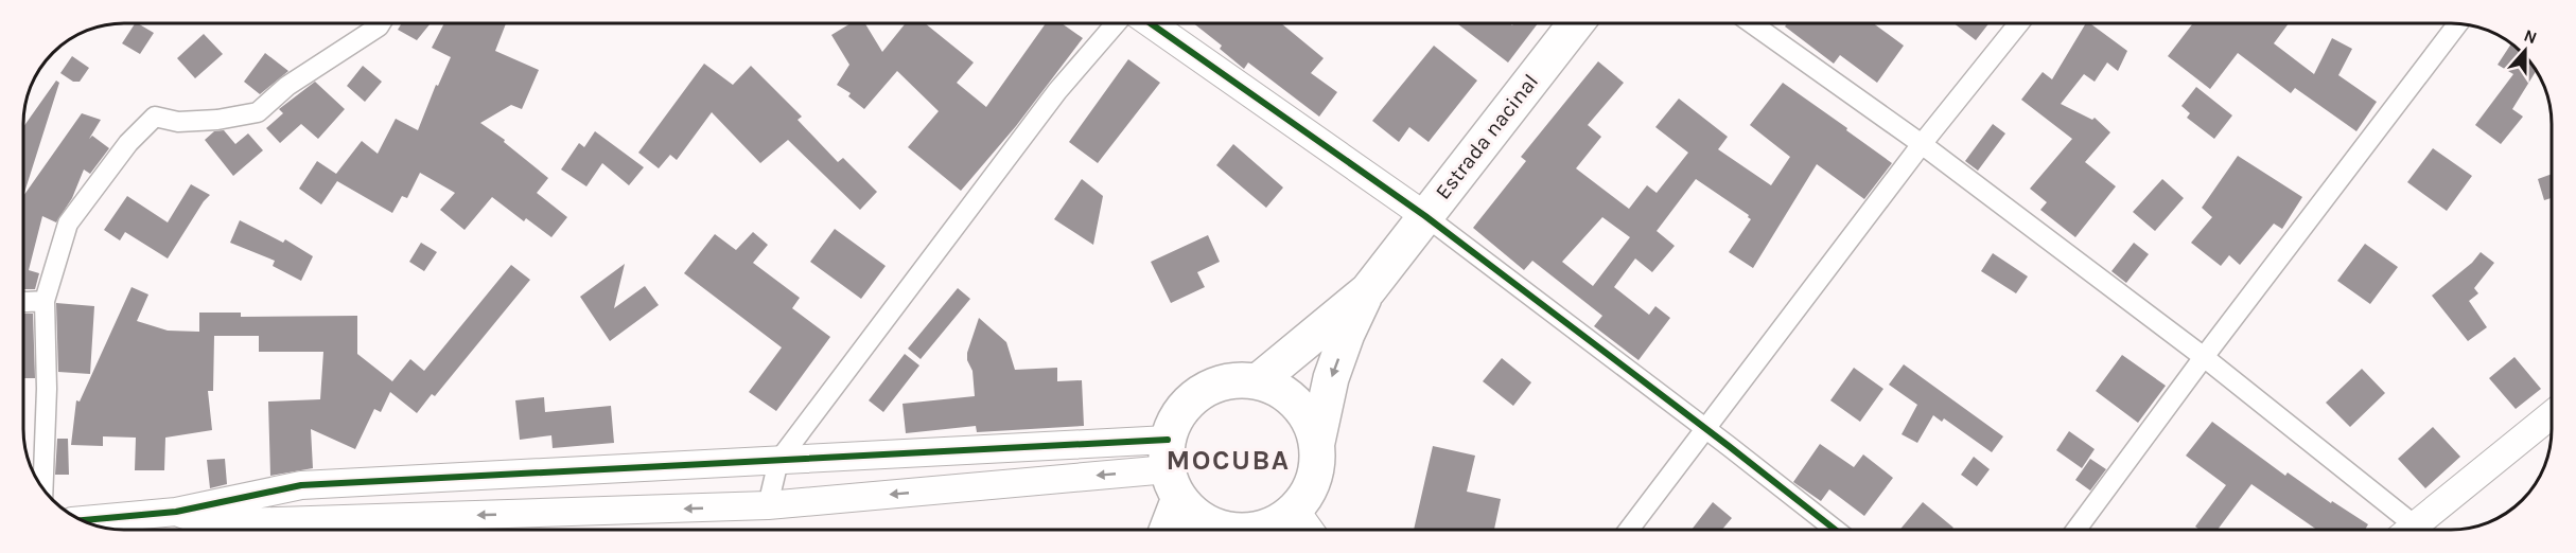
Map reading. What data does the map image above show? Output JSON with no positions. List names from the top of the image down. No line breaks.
{"streets":{"highway":["Estrada nacinal"]},"districts":["MOCUBA"],"north":"top"}
